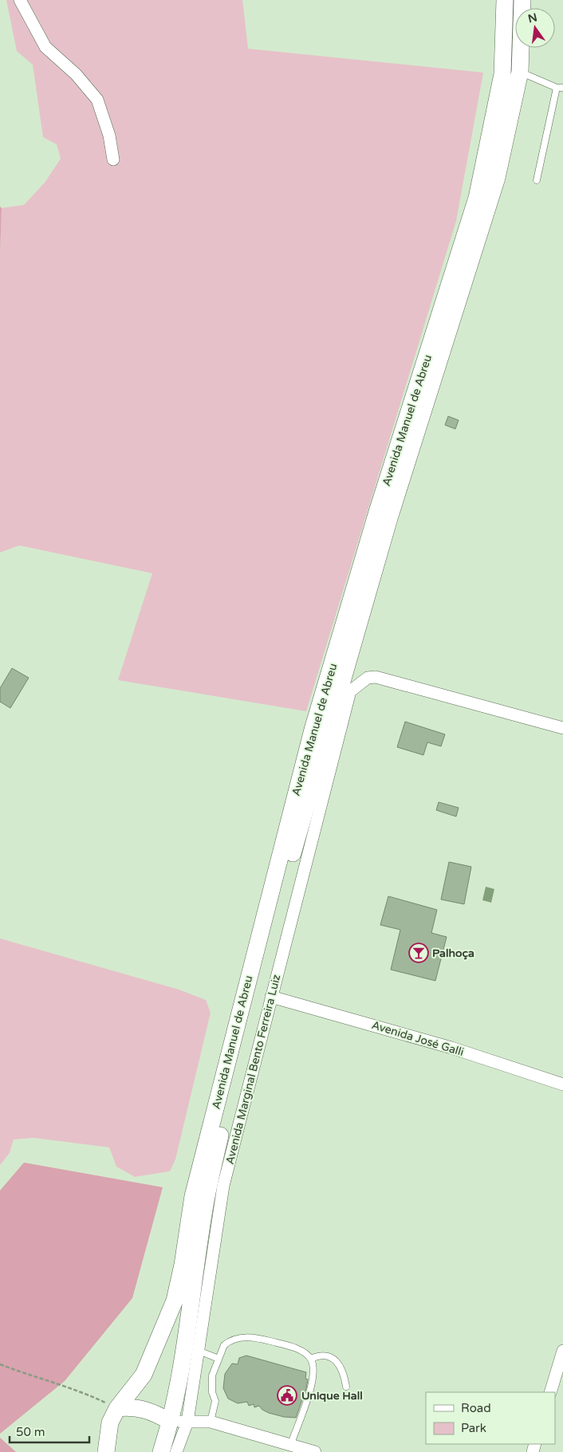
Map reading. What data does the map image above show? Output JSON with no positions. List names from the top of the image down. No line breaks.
{"streets":{"main road":["Avenida Manuel de Abreu"],"street":["Avenida José Galli","Avenida Marginal Bento Ferreira Luiz"]},"crossings":[["Avenida José Galli","Avenida Marginal Bento Ferreira Luiz"]],"places":{"bar":["Palhoça"],"public building":["Unique Hall"]},"legend":["Road","Park"],"scale_bar":"50 m","north":"top"}
